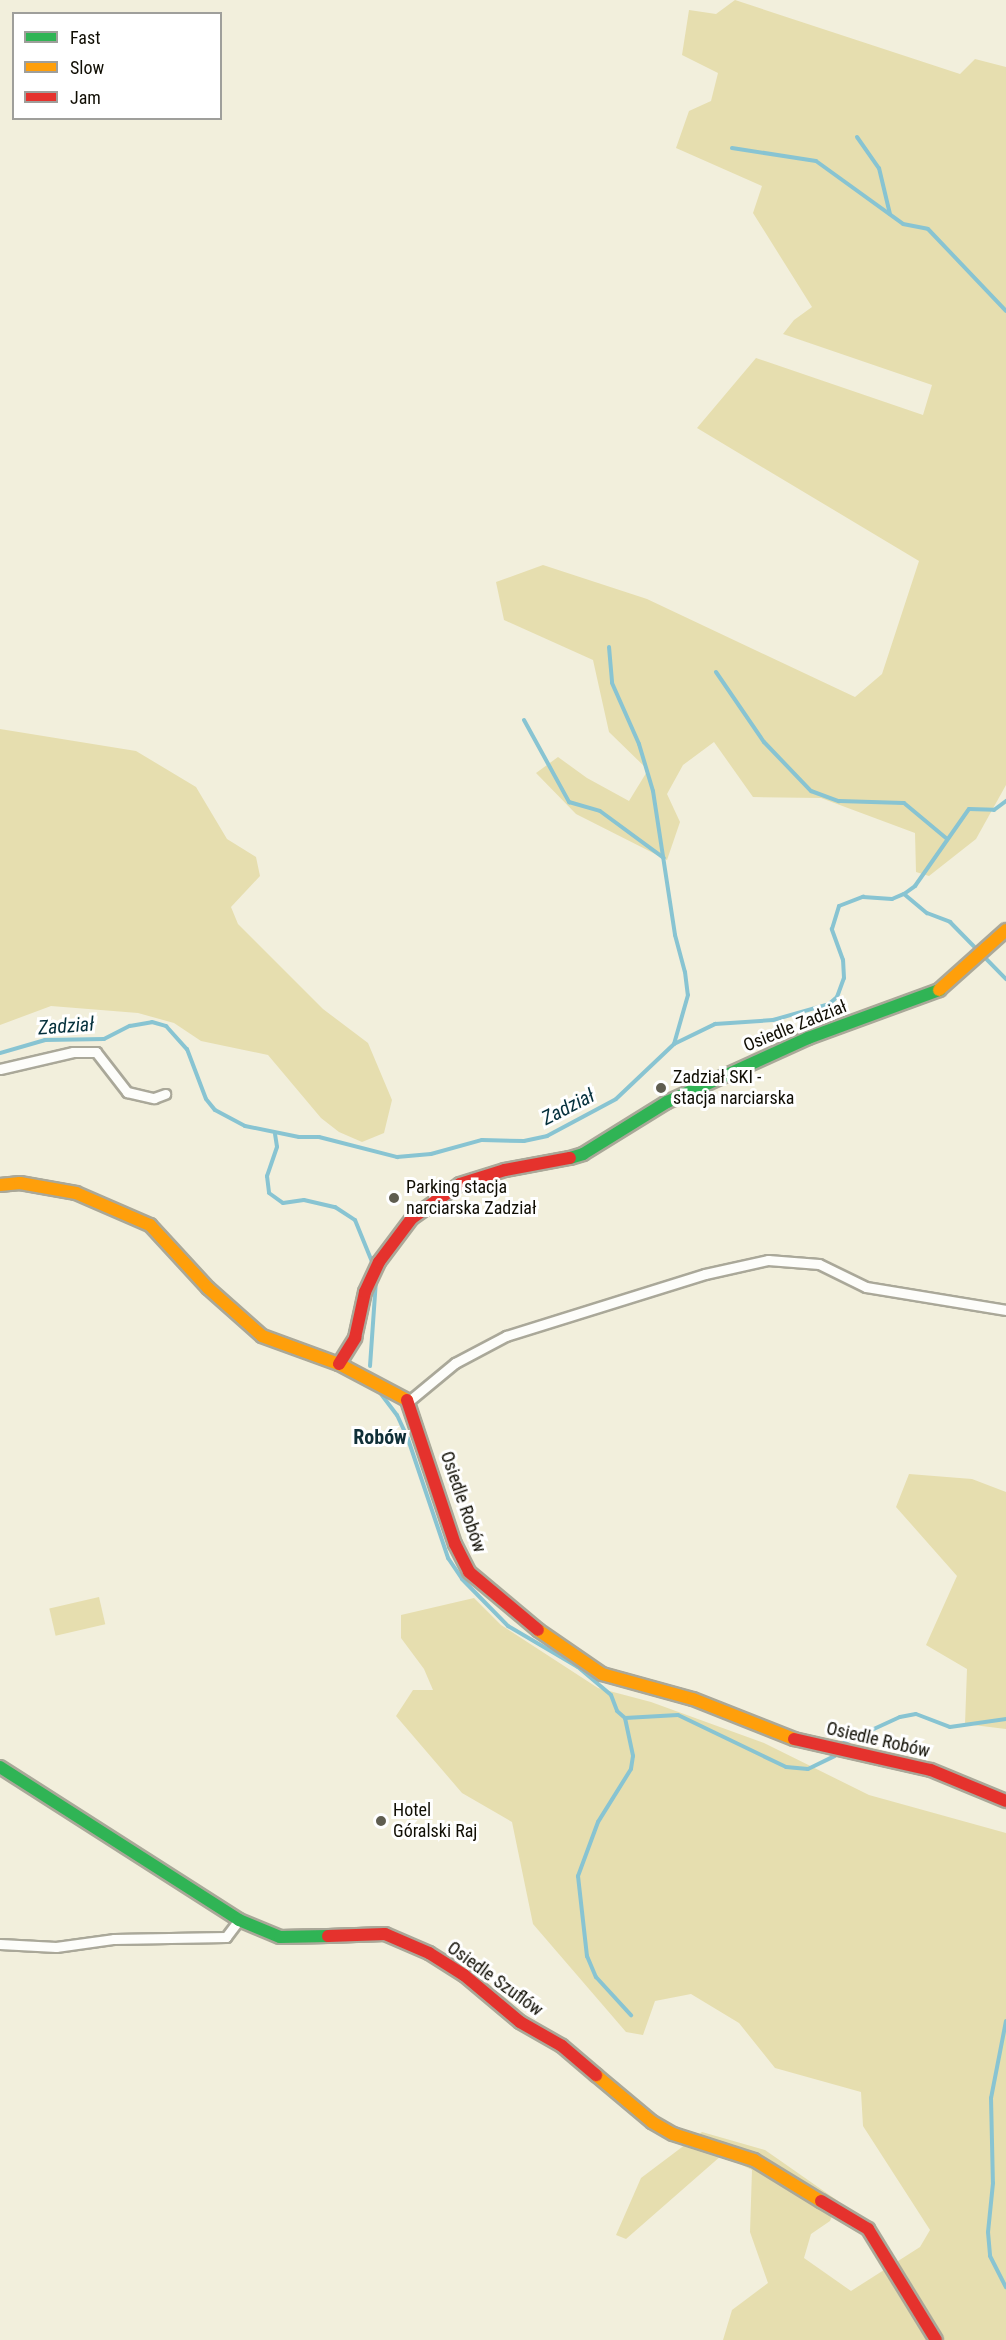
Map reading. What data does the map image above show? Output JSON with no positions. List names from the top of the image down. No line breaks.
{"streets":{"street":["Osiedle Zadział","Osiedle Robów","Osiedle Szuflów"]},"districts":["Robów"],"water":["Zadział"],"places":["Zadział SKI - stacja narciarska","Parking stacja narciarska Zadział","Hotel Góralski Raj"],"legend":["Fast","Slow","Jam"]}
